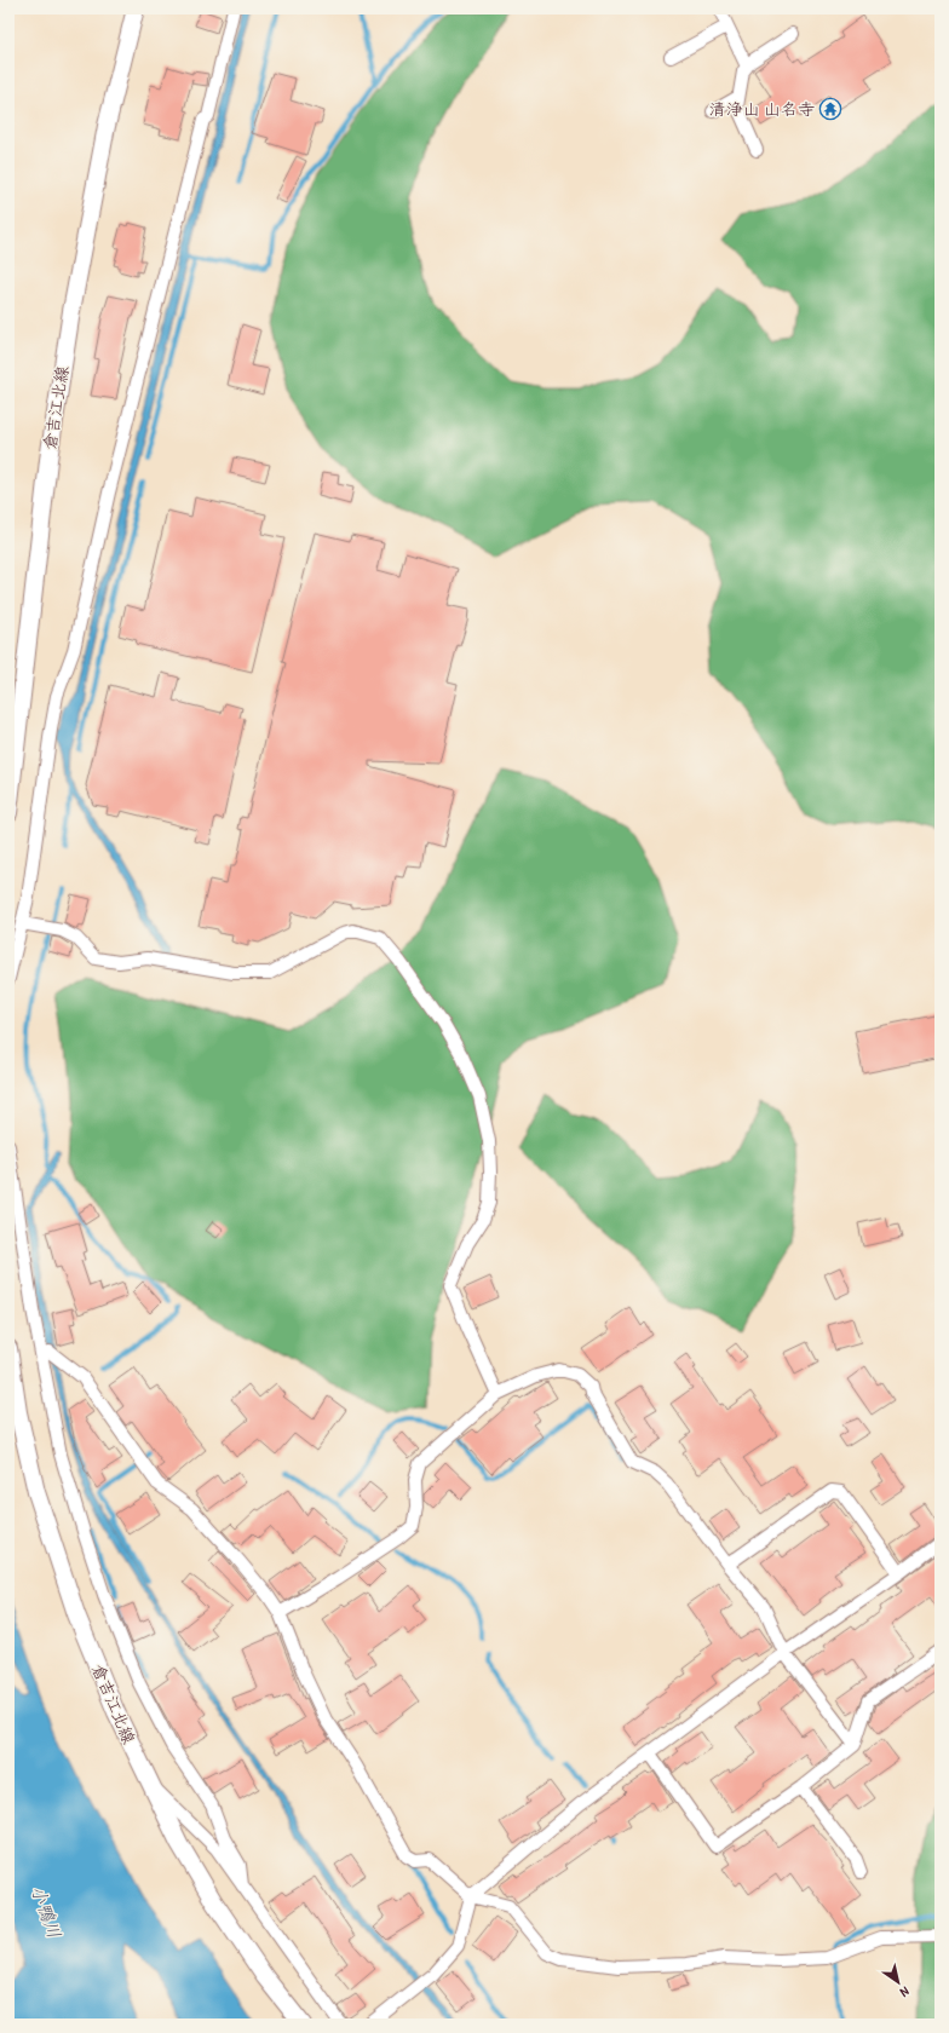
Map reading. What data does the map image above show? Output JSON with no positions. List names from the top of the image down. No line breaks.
{"streets":{"main road":["倉吉江北線"]},"water":["小鴨川"],"places":{"temple":["清浄山 山名寺"]},"north":"bottom right"}
